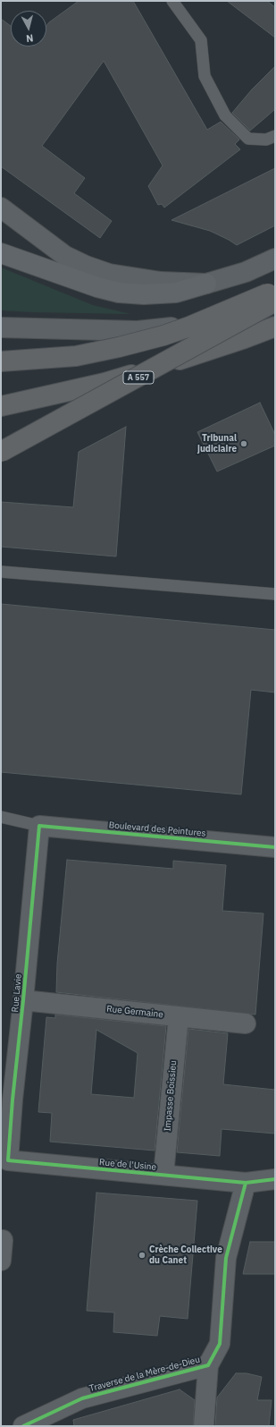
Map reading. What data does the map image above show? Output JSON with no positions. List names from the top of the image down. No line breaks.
{"streets":{"highway":["A 557"],"street":["Boulevard des Peintures","Rue Lavie","Rue Germaine","Impasse Boissieu","Rue de l'Usine","Traverse de la Mère-de-Dieu"]},"crossings":[["Boulevard des Peintures","Rue Lavie"],["Rue Lavie","Rue Germaine"],["Rue Lavie","Rue de l'Usine"],["Rue Germaine","Impasse Boissieu"],["Impasse Boissieu","Rue de l'Usine"],["Rue de l'Usine","Traverse de la Mère-de-Dieu"]],"places":["Tribunal judiciaire","Crèche Collective du Canet"],"north":"bottom"}
